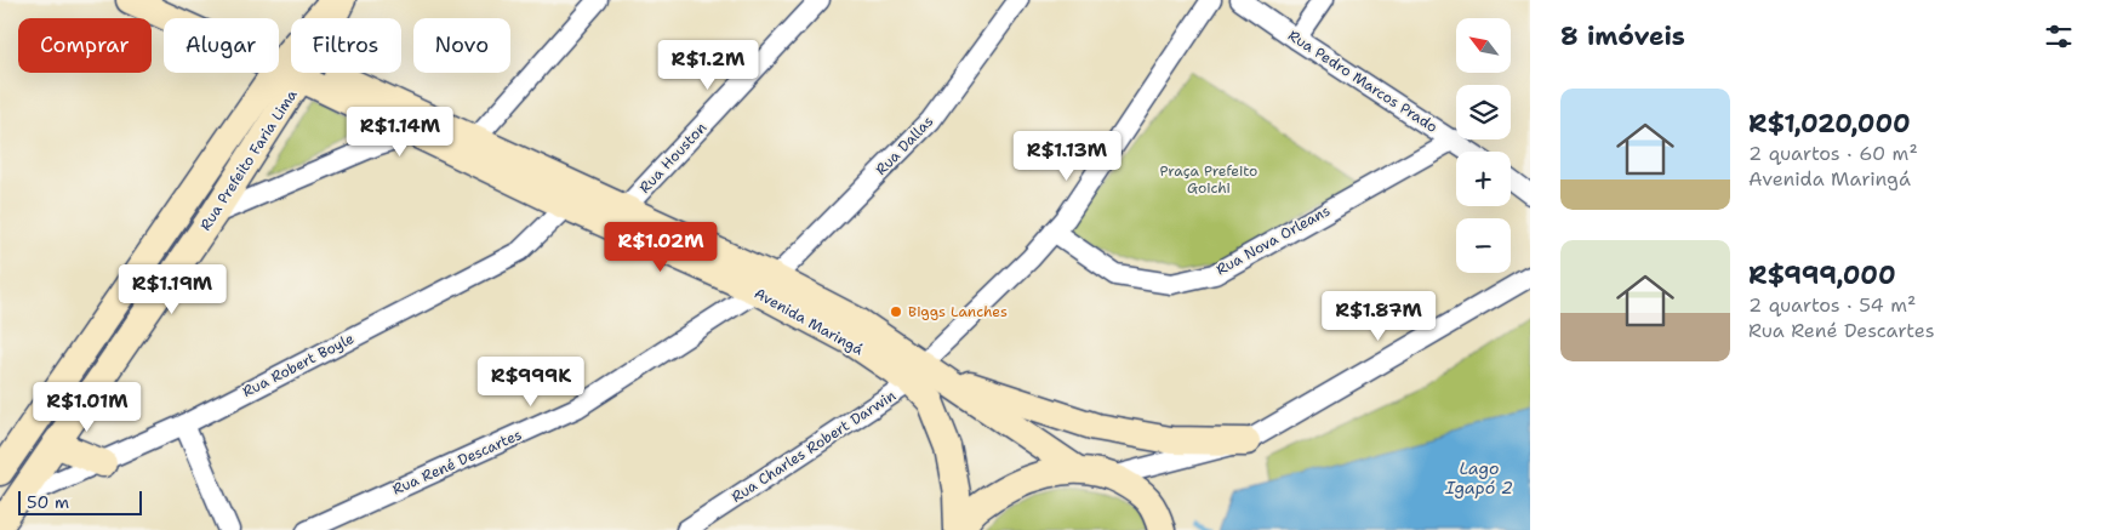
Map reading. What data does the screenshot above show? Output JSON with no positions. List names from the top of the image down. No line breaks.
{"streets":{"main road":["Rua Prefeito Faria Lima","Avenida Maringá"],"street":["Rua Pedro Marcos Prado","Rua Dallas","Rua Houston","Rua Nova Orleans","Rua Robert Boyle","Rua Charles Robert Darwin","Rua René Descartes"]},"crossings":[["Rua Pedro Marcos Prado","Rua Nova Orleans"],["Rua Dallas","Avenida Maringá"],["Rua Dallas","Rua René Descartes"],["Rua Houston","Avenida Maringá"],["Rua Prefeito Faria Lima","Rua Robert Boyle"],["Rua Nova Orleans","Rua Charles Robert Darwin"],["Avenida Maringá","Rua Robert Boyle"],["Avenida Maringá","Rua Charles Robert Darwin"],["Avenida Maringá","Rua René Descartes"]],"water":["Lago Igapó 2"],"parks":["Praça Prefeito Goichi"],"places":["Biggs Lanches"],"scale_bar":"50 m","north":"top left","page":{"heading":"8 imóveis","map_buttons":["+","−"],"chip":["Comprar","Alugar","Filtros","Novo"],"price":["R$1.2M","R$1.14M","R$1.13M","R$1.02M","R$1.19M","R$1.87M","R$999K","R$1.01M"],"list":[{"name":"R$1,020,000","note":"2 quartos · 60 m² · Avenida Maringá"},{"name":"R$999,000","note":"2 quartos · 54 m² · Rua René Descartes"}],"scale":"50 m"}}
